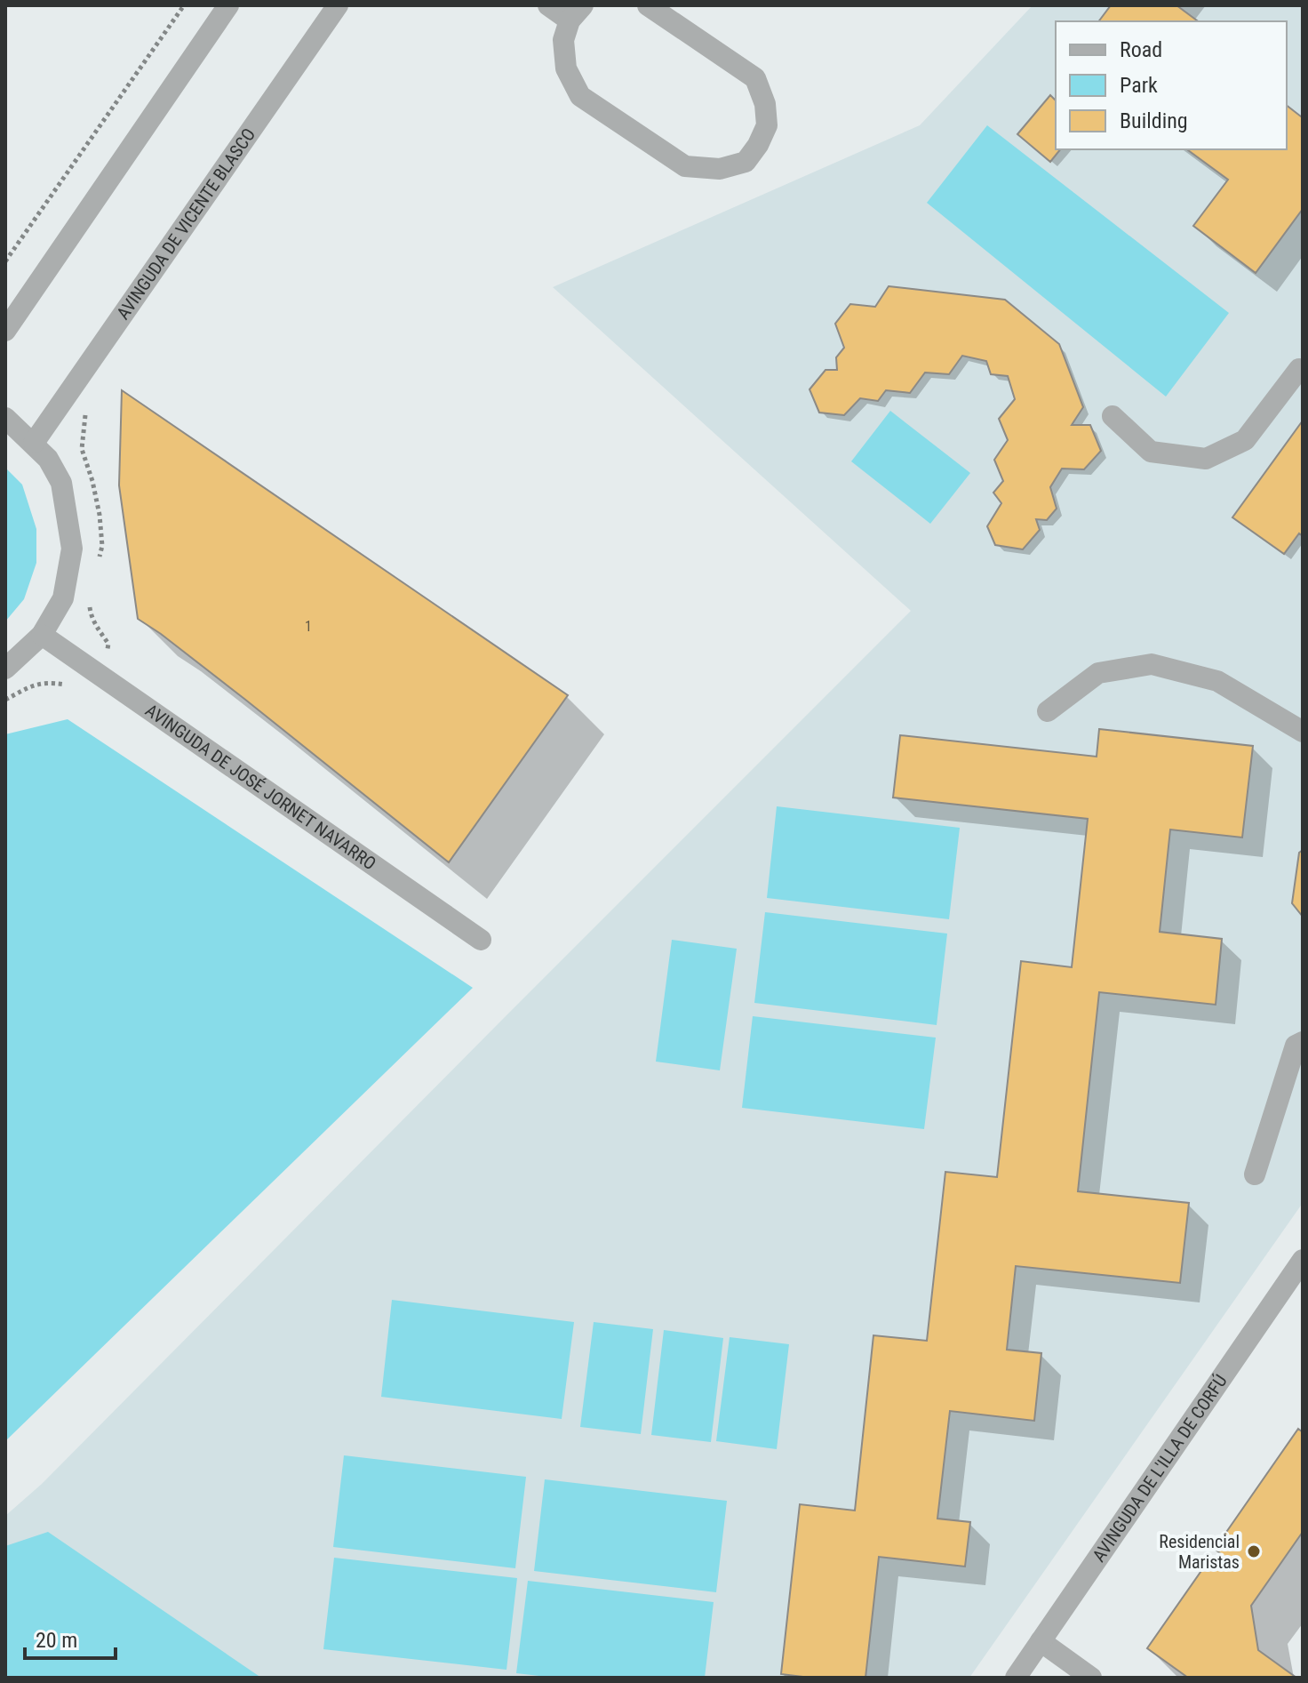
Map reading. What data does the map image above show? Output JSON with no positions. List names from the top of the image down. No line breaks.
{"streets":{"street":["AVINGUDA DE VICENTE BLASCO","AVINGUDA DE JOSÉ JORNET NAVARRO","AVINGUDA DE L'ILLA DE CORFÚ"]},"places":["Residencial Maristas"],"house_numbers":["1"],"legend":["Road","Park","Building"],"scale_bar":"20 m"}
